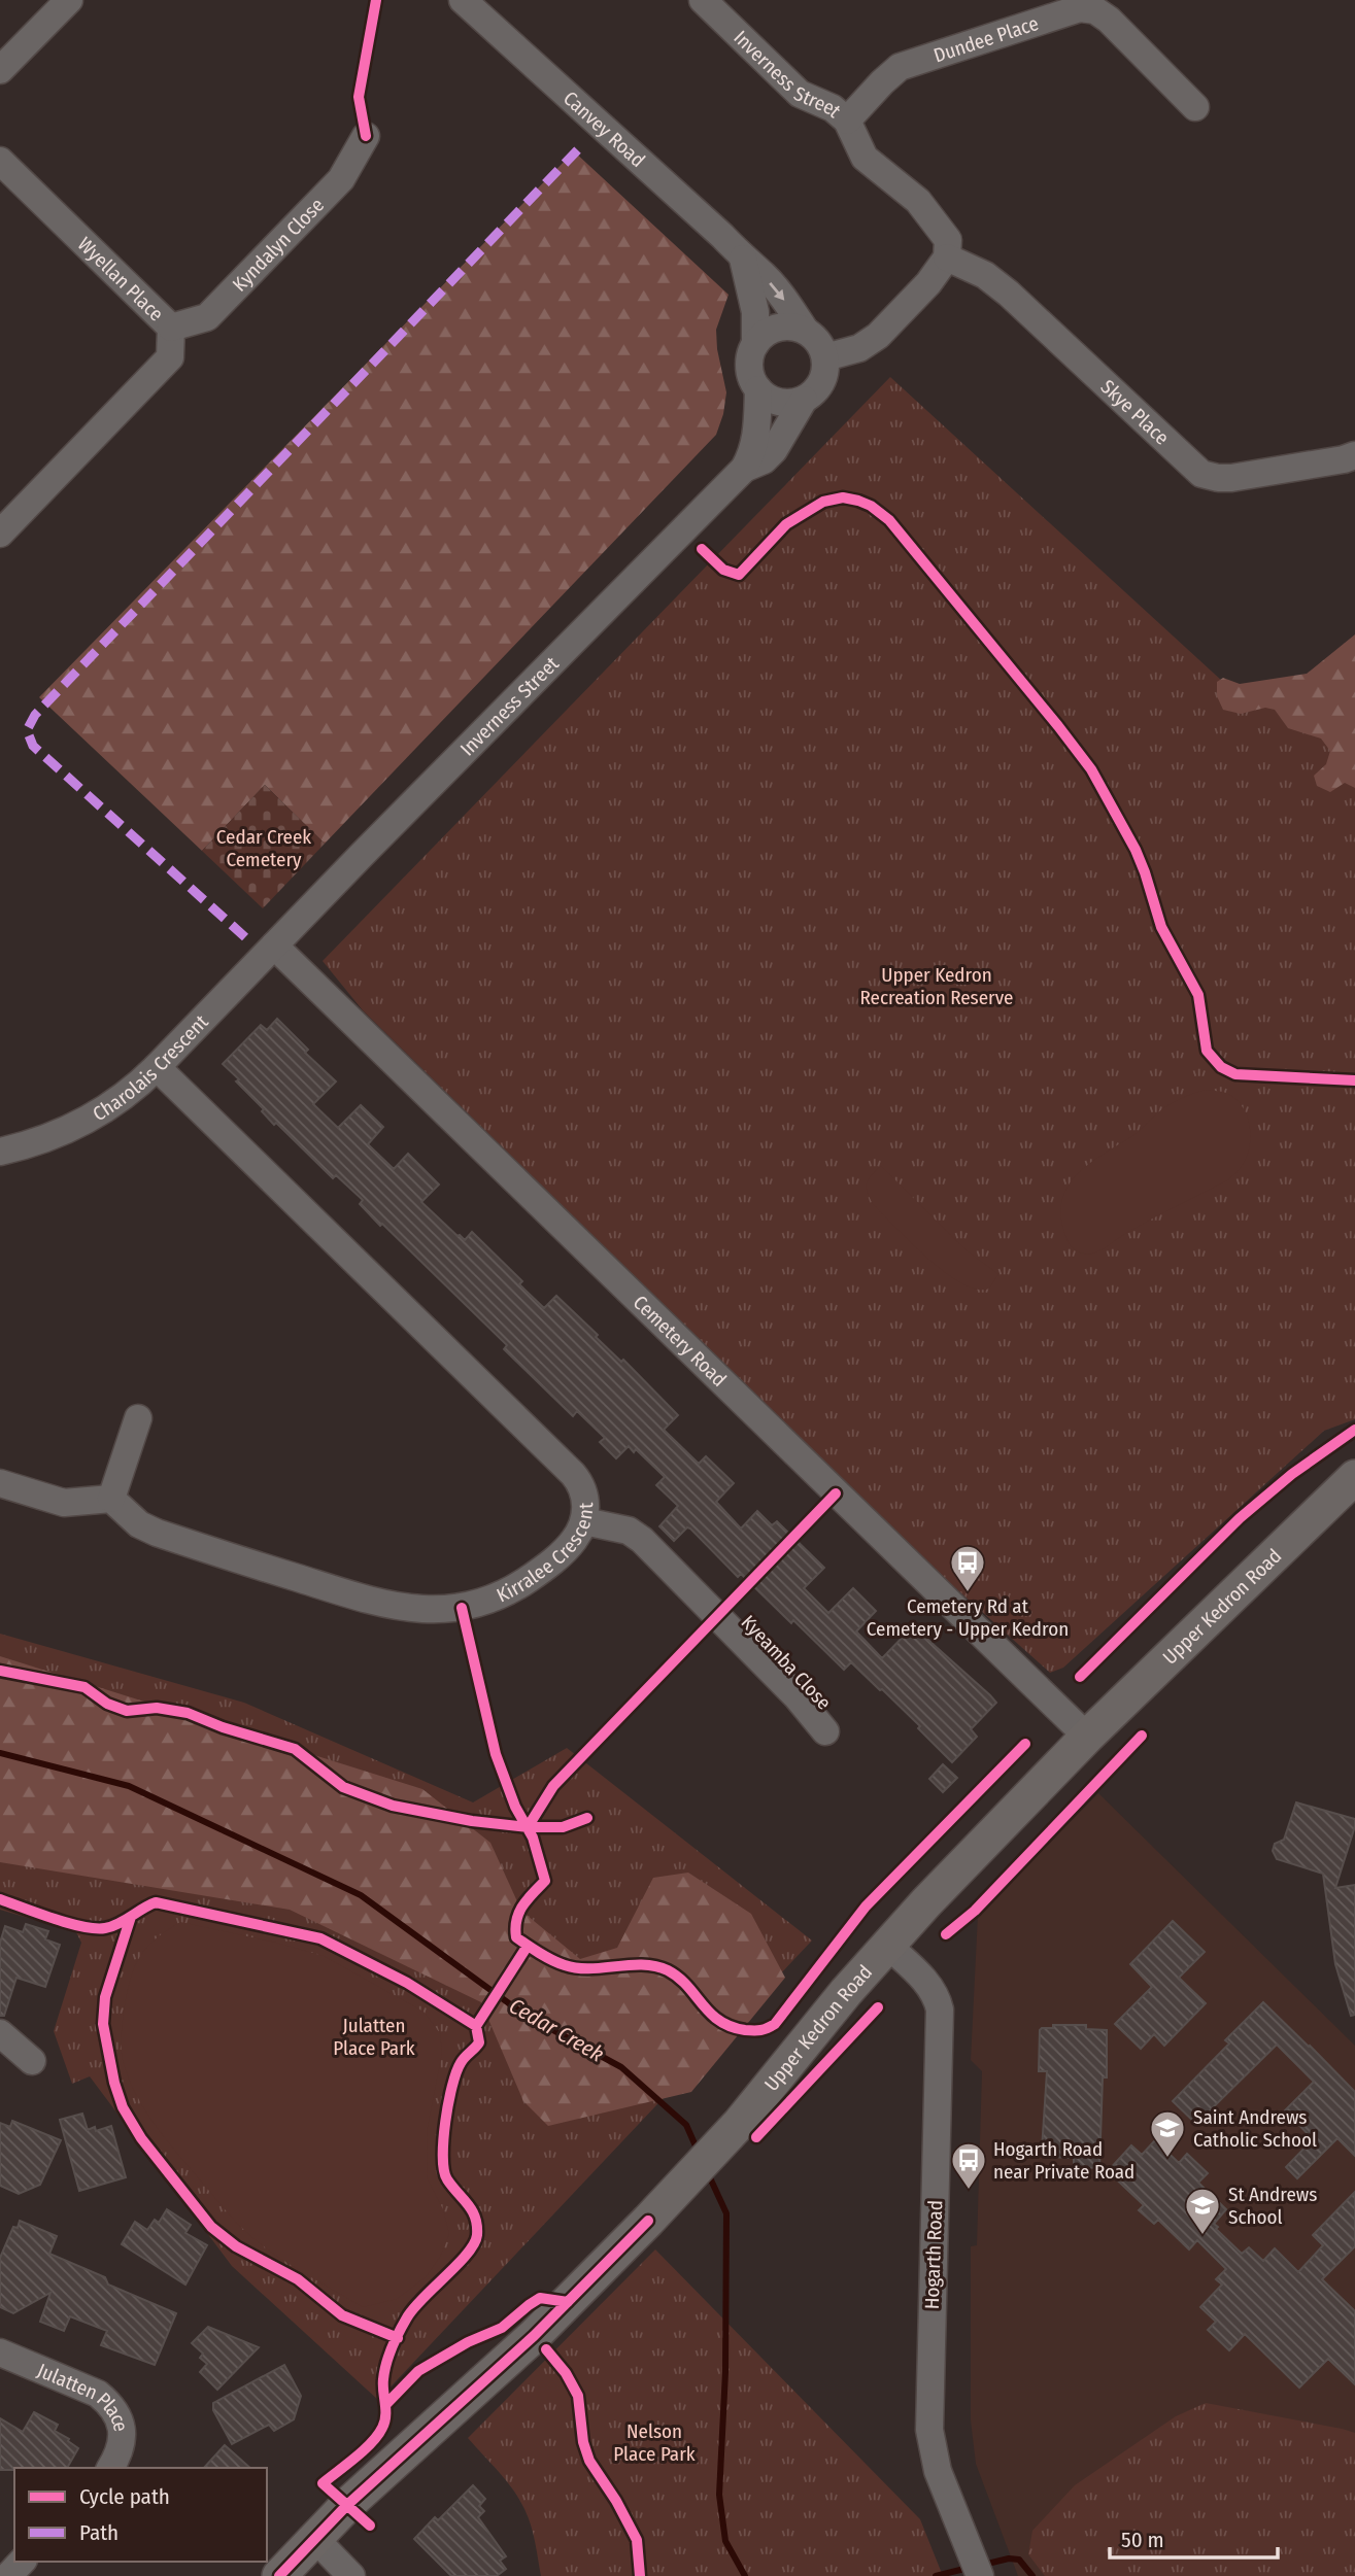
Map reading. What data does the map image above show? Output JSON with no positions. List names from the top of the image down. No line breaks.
{"streets":{"main road":["Upper Kedron Road"],"street":["Dundee Place","Inverness Street","Canvey Road","Kyndalyn Close","Wyellan Place","Skye Place","Charolais Crescent","Cemetery Road","Kirralee Crescent","Kyeamba Close","Hogarth Road","Julatten Place"]},"crossings":[["Dundee Place","Inverness Street"],["Inverness Street","Canvey Road"],["Inverness Street","Skye Place"],["Inverness Street","Charolais Crescent"],["Inverness Street","Cemetery Road"],["Kyndalyn Close","Wyellan Place"],["Charolais Crescent","Cemetery Road"],["Charolais Crescent","Kirralee Crescent"],["Cemetery Road","Upper Kedron Road"],["Kirralee Crescent","Kyeamba Close"],["Upper Kedron Road","Hogarth Road"]],"water":["Cedar Creek"],"parks":["Cedar Creek Cemetery","Upper Kedron Recreation Reserve","Julatten Place Park","Nelson Place Park"],"places":{"bus stop":["Cemetery Rd at Cemetery - Upper Kedron","Hogarth Road near Private Road"],"school or university":["Saint Andrews Catholic School","St Andrews School"]},"legend":["Cycle path","Path"],"scale_bar":"50 m"}
